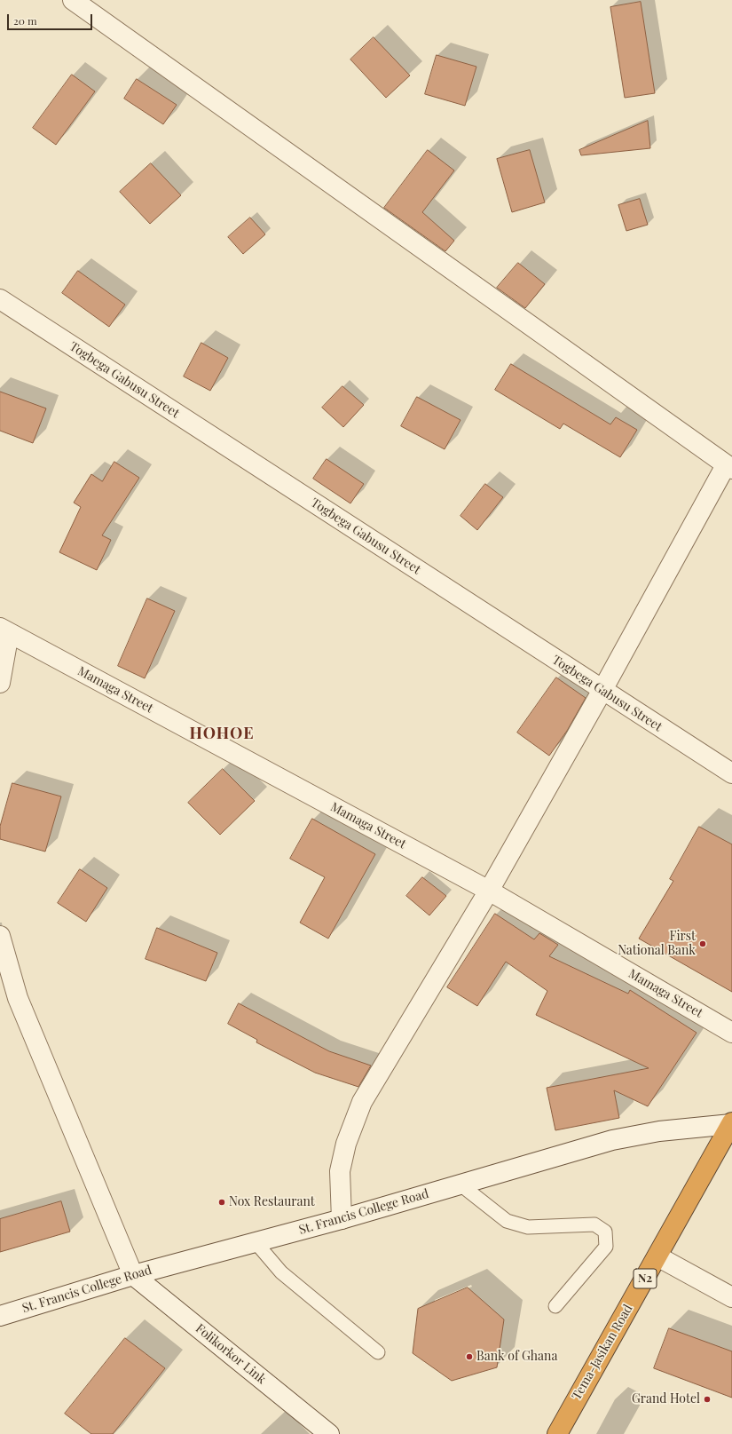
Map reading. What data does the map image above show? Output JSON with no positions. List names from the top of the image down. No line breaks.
{"streets":{"highway":["N2","Tema-Jasikan Road"],"street":["Togbega Gabusu Street","Mamaga Street","St. Francis College Road","Folikorkor Link"]},"crossings":[["St. Francis College Road","Tema-Jasikan Road"],["St. Francis College Road","Folikorkor Link"]],"districts":["HOHOE"],"places":["First National Bank","Nox Restaurant","Bank of Ghana","Grand Hotel"],"scale_bar":"20 m"}
